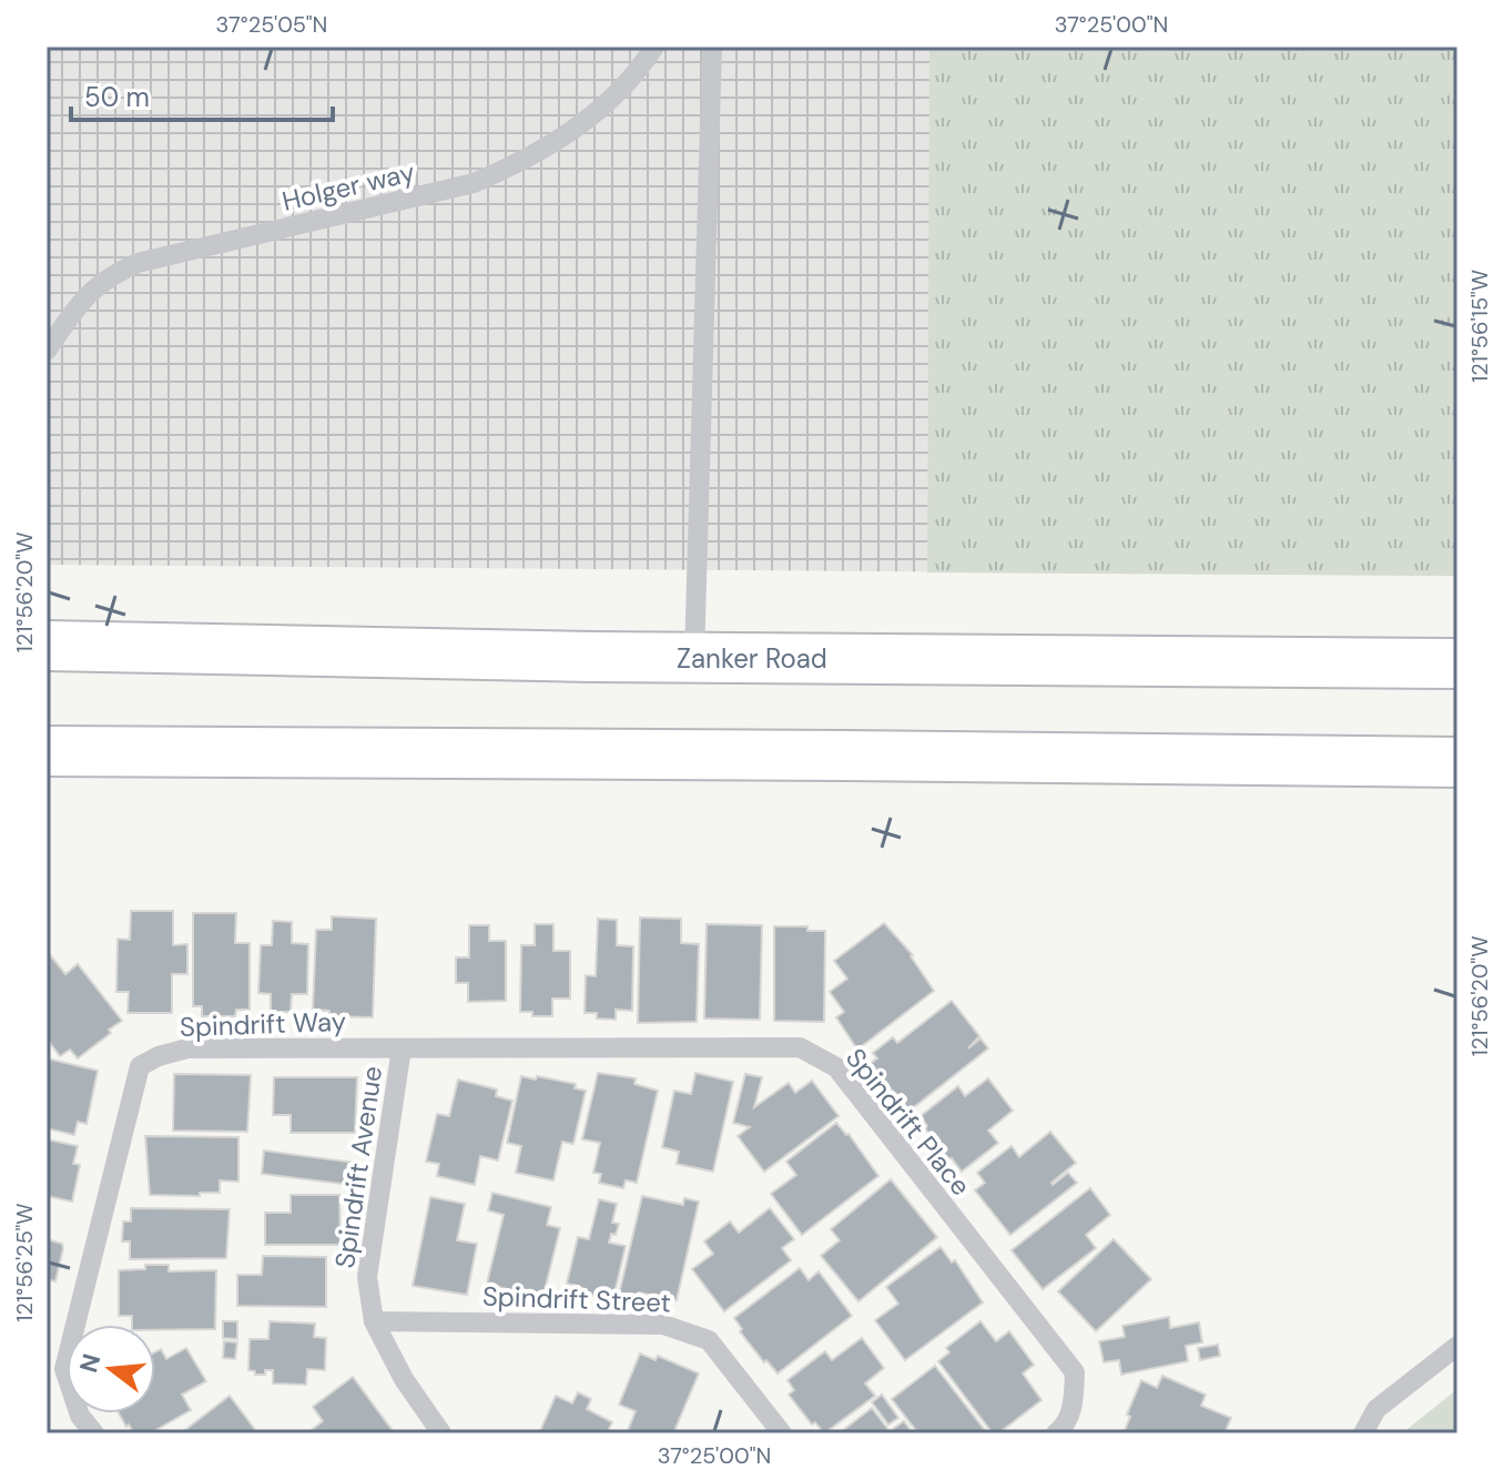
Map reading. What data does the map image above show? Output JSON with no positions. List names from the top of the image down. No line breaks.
{"streets":{"main road":["Zanker Road"],"lane":["Holger way","Spindrift Way","Spindrift Place","Spindrift Avenue","Spindrift Street"]},"crossings":[["Spindrift Way","Spindrift Place"],["Spindrift Way","Spindrift Avenue"],["Spindrift Place","Spindrift Avenue"],["Spindrift Avenue","Spindrift Street"]],"scale_bar":"50 m","north":"left","coordinates":["37°25'05\"N","37°25'00\"N","121°56'15\"W","121°56'20\"W","121°56'25\"W"]}
